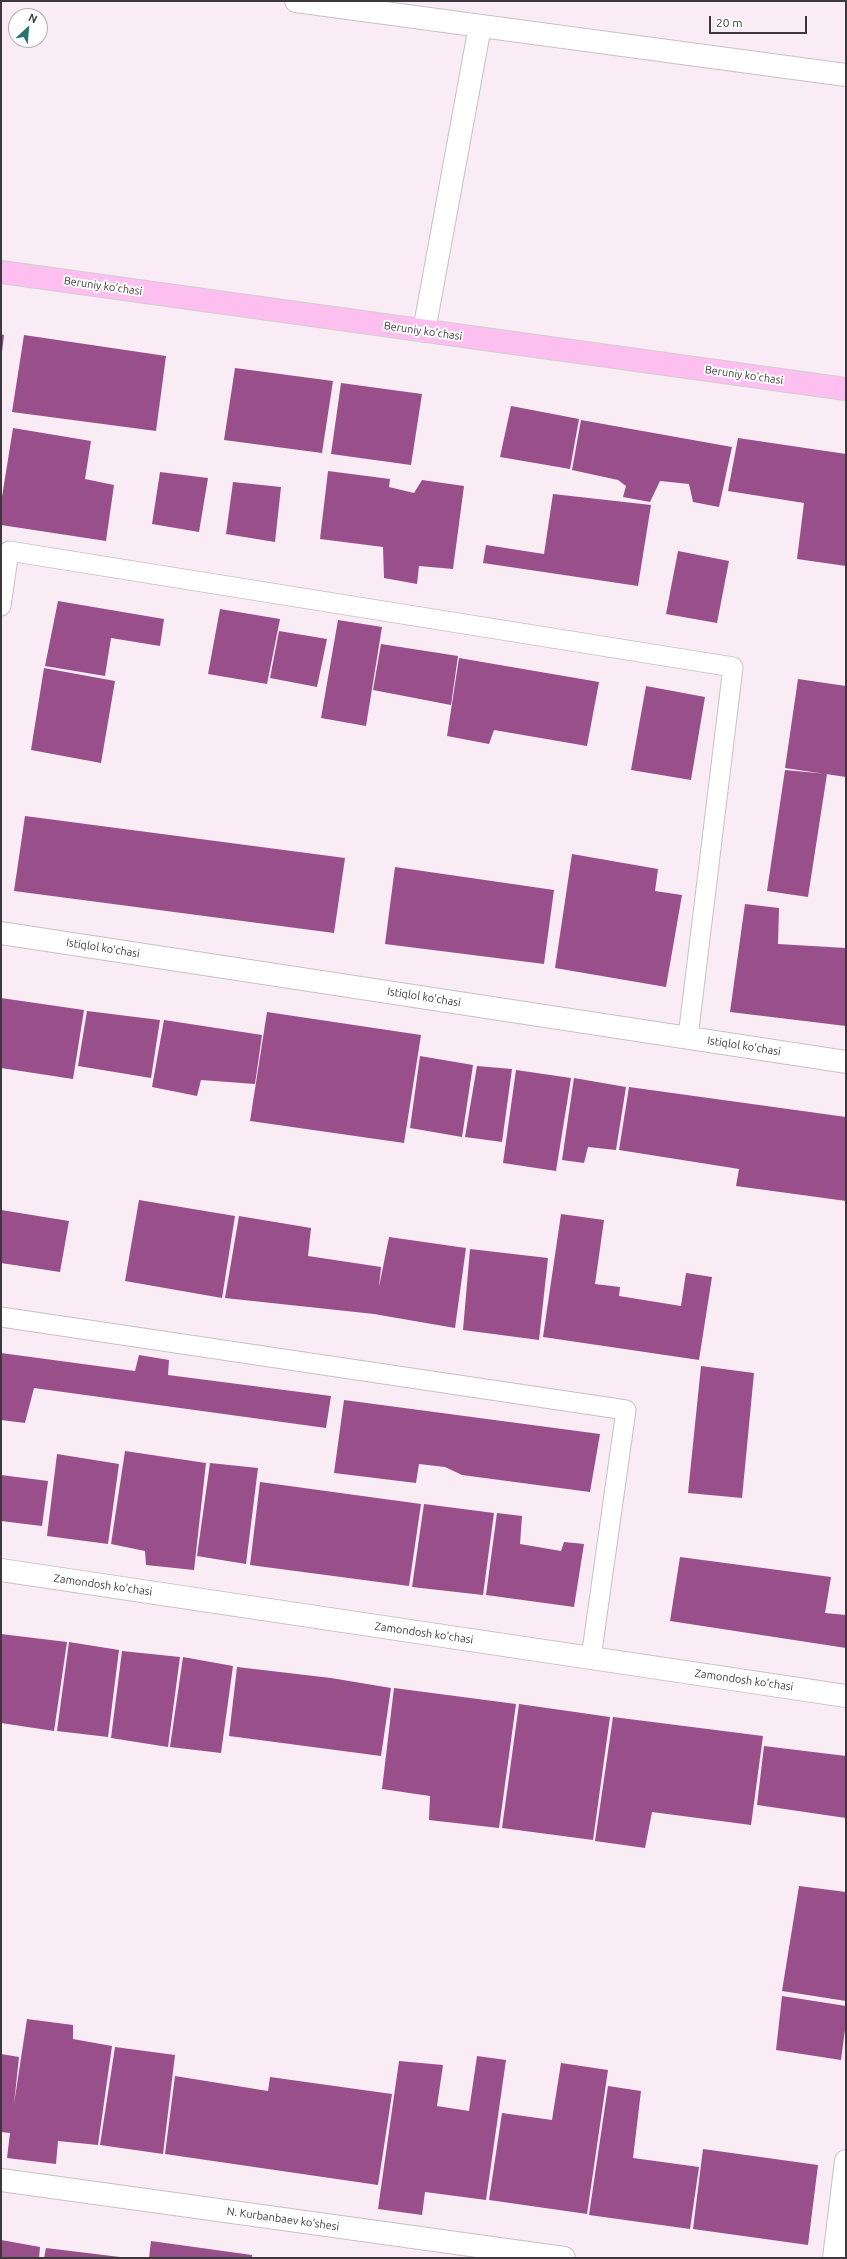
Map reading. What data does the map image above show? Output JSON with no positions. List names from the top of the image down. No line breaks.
{"streets":{"main road":["Beruniy ko'chasi"],"street":["Istiqlol ko'chasi","Zamondosh ko'chasi","N. Kurbanbaev ko'shesi"]},"scale_bar":"20 m","north":"top right"}
